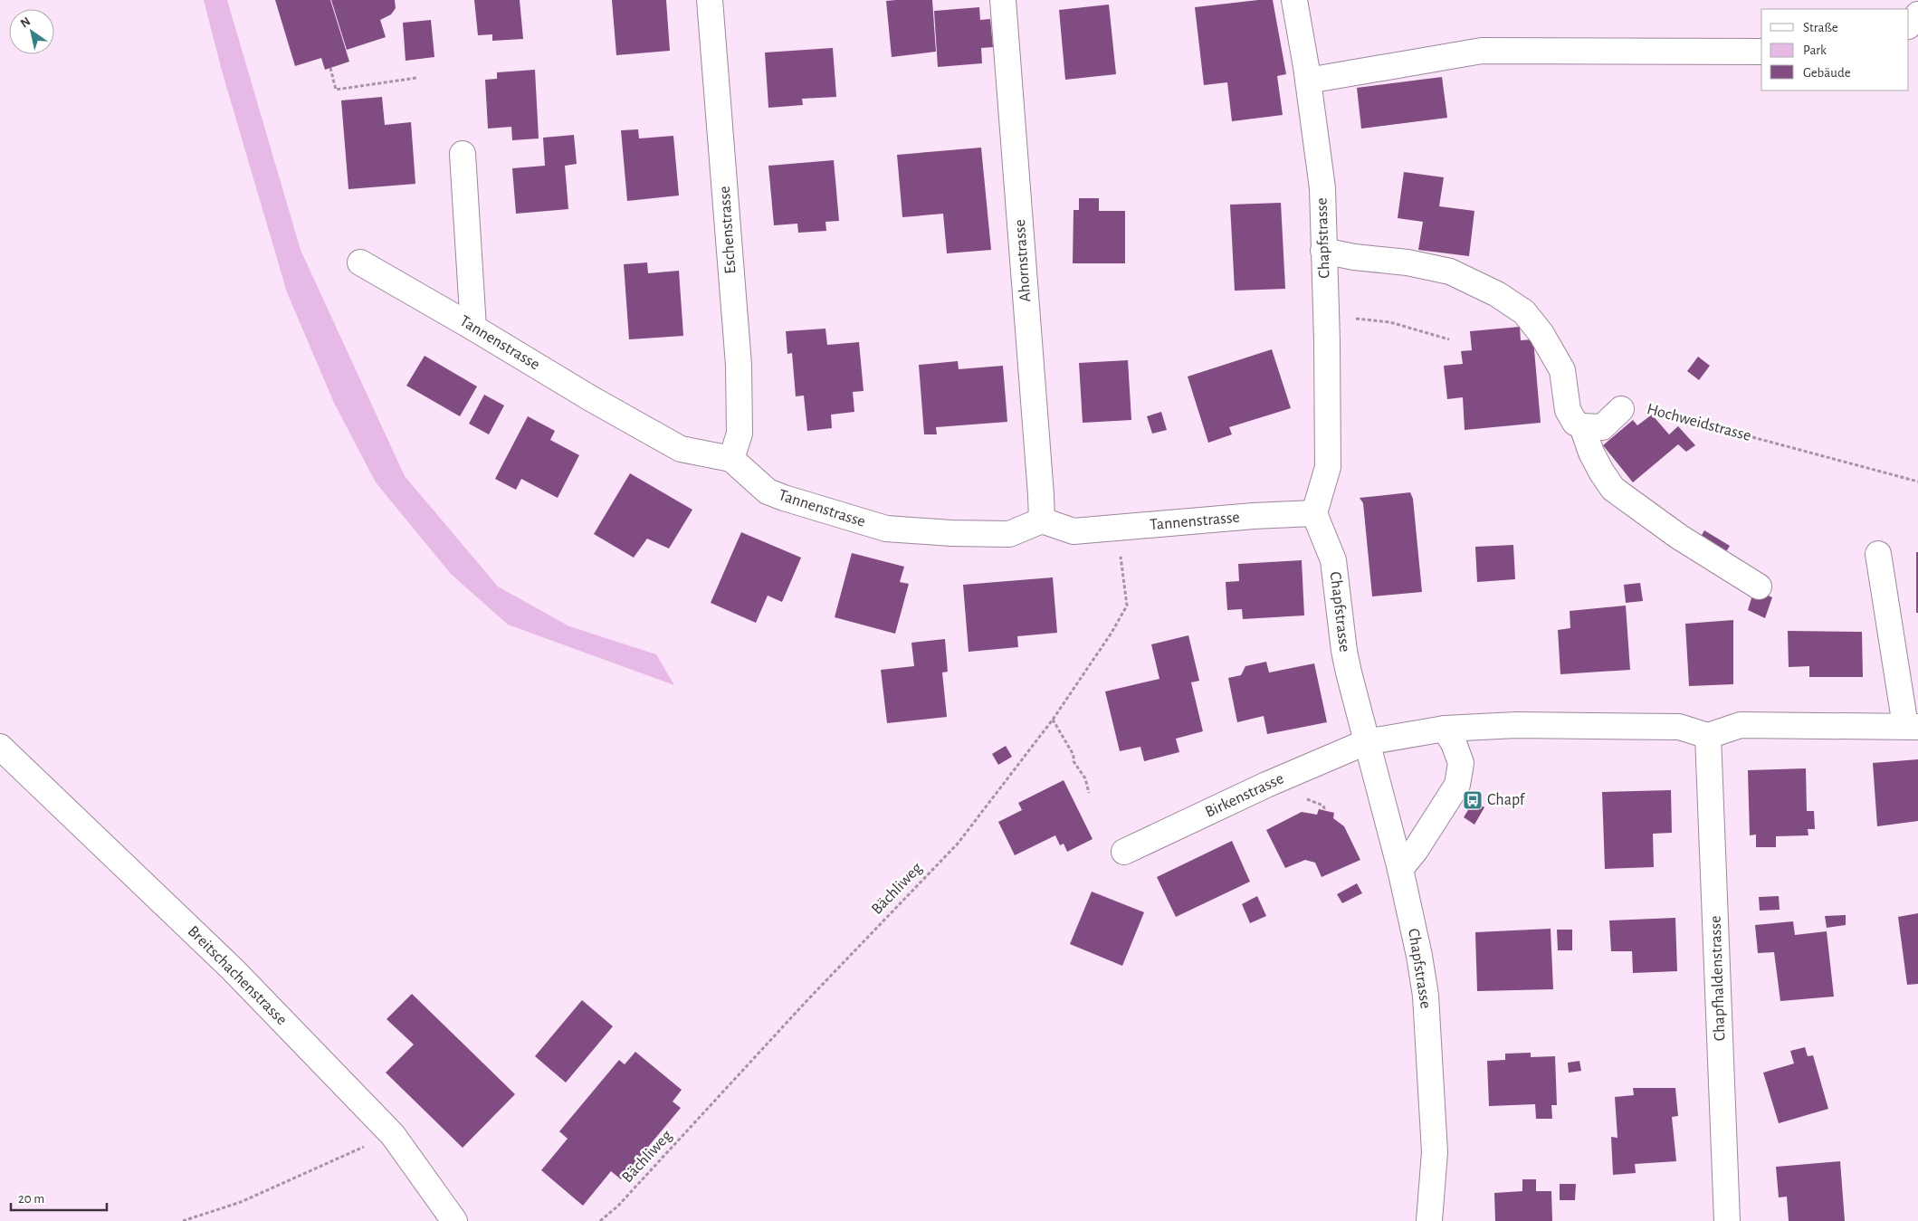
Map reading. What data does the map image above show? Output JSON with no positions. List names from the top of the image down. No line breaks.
{"streets":{"street":["Eschenstrasse","Chapfstrasse","Ahornstrasse","Tannenstrasse","Birkenstrasse","Breitschachenstrasse","Chapfhaldenstrasse"],"path":["Hochweidstrasse","Bächliweg"]},"crossings":[["Eschenstrasse","Tannenstrasse"],["Chapfstrasse","Tannenstrasse"],["Chapfstrasse","Birkenstrasse"],["Ahornstrasse","Tannenstrasse"],["Tannenstrasse","Bächliweg"]],"places":{"bus stop":["Chapf"]},"legend":["Straße","Park","Gebäude"],"scale_bar":"20 m","north":"top left"}
